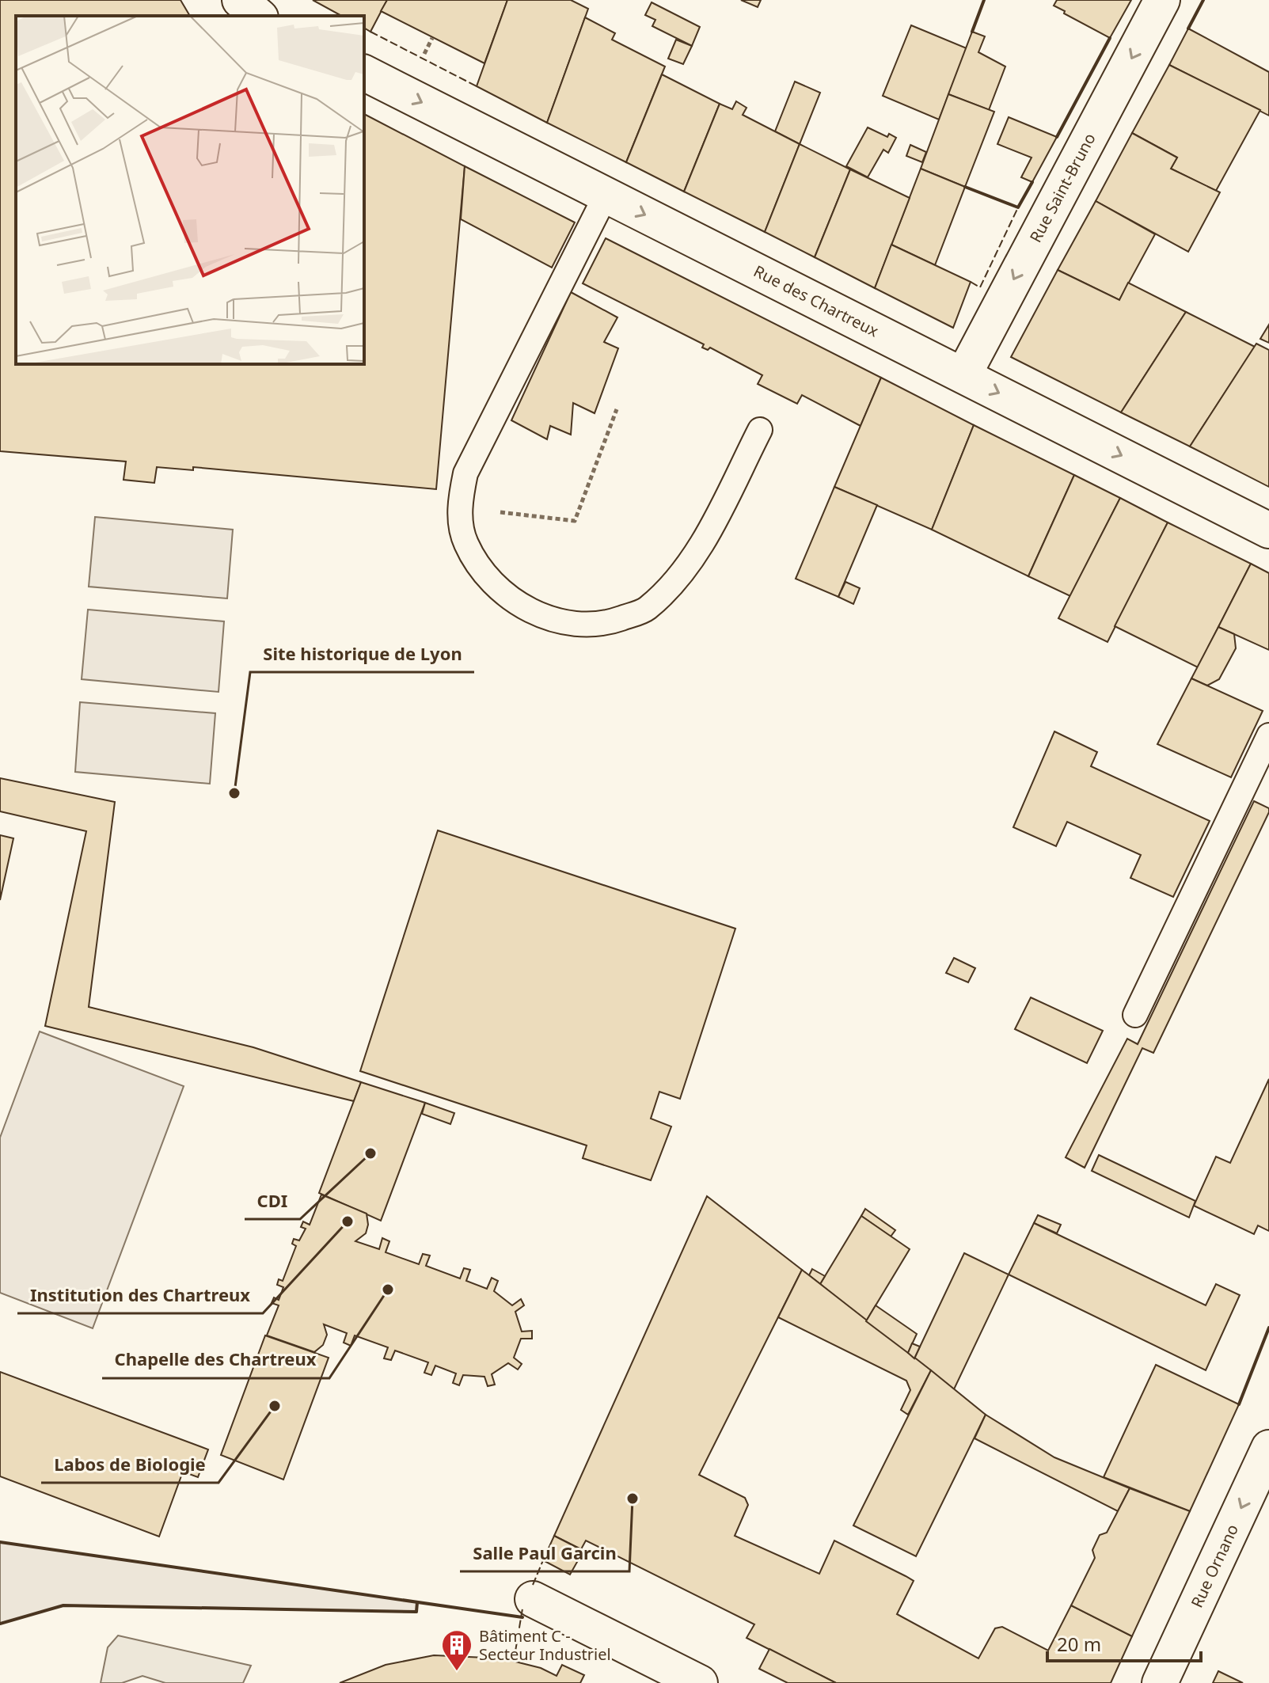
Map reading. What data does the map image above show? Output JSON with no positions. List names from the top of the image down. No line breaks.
{"streets":{"street":["Rue Saint-Bruno","Rue des Chartreux","Rue Ornano"]},"crossings":[["Rue Saint-Bruno","Rue des Chartreux"]],"one_way":["Rue Saint-Bruno","Rue des Chartreux","Rue Ornano"],"places":{"other":["Site historique de Lyon","CDI","Institution des Chartreux","Chapelle des Chartreux","Labos de Biologie","Salle Paul Garcin"],"building":["Bâtiment C - Secteur Industriel"]},"scale_bar":"20 m"}
